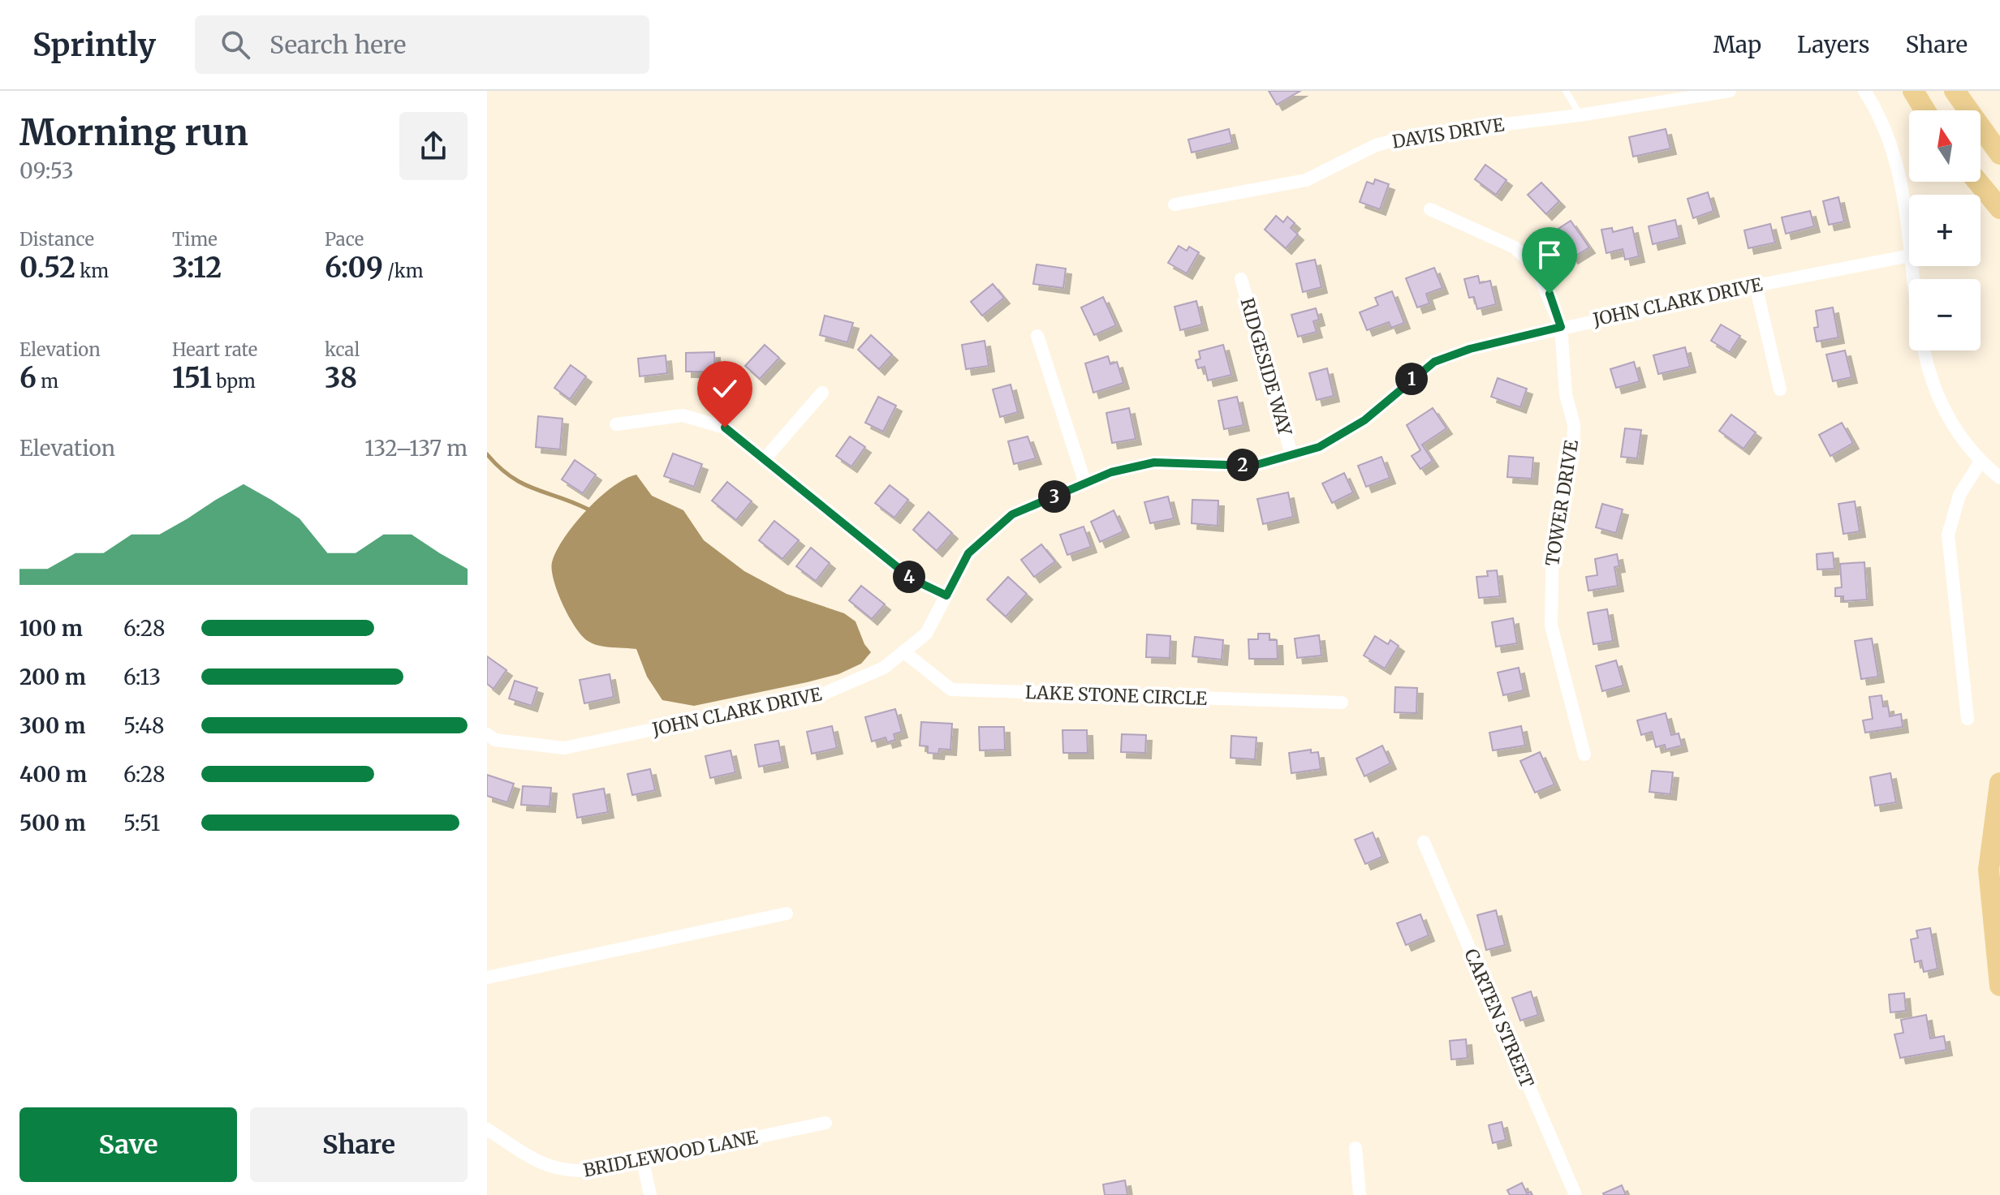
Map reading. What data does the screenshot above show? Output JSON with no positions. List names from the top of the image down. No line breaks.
{"streets":{"street":["DAVIS DRIVE","JOHN CLARK DRIVE","RIDGESIDE WAY","TOWER DRIVE","LAKE STONE CIRCLE","CARTEN STREET","BRIDLEWOOD LANE"]},"crossings":[["JOHN CLARK DRIVE","RIDGESIDE WAY"],["JOHN CLARK DRIVE","TOWER DRIVE"],["JOHN CLARK DRIVE","LAKE STONE CIRCLE"]],"north":"top","page":{"header":"Sprintly","search":"Search here","nav":["Map","Layers","Share"],"heading":["Morning run","09:53"],"map_buttons":["+","−"],"stats":[["Distance","0.52 km"],["Time","3:12"],["Pace","6:09 /km"],["Elevation","6 m"],["Heart rate","151 bpm"],["kcal","38"]],"pins":["1","2","3","4"],"chart":["Elevation","132–137 m"],"list":[{"name":"100 m","note":"6:28"},{"name":"200 m","note":"6:13"},{"name":"300 m","note":"5:48"},{"name":"400 m","note":"6:28"},{"name":"500 m","note":"5:51"}],"buttons":["Save","Share"]}}
